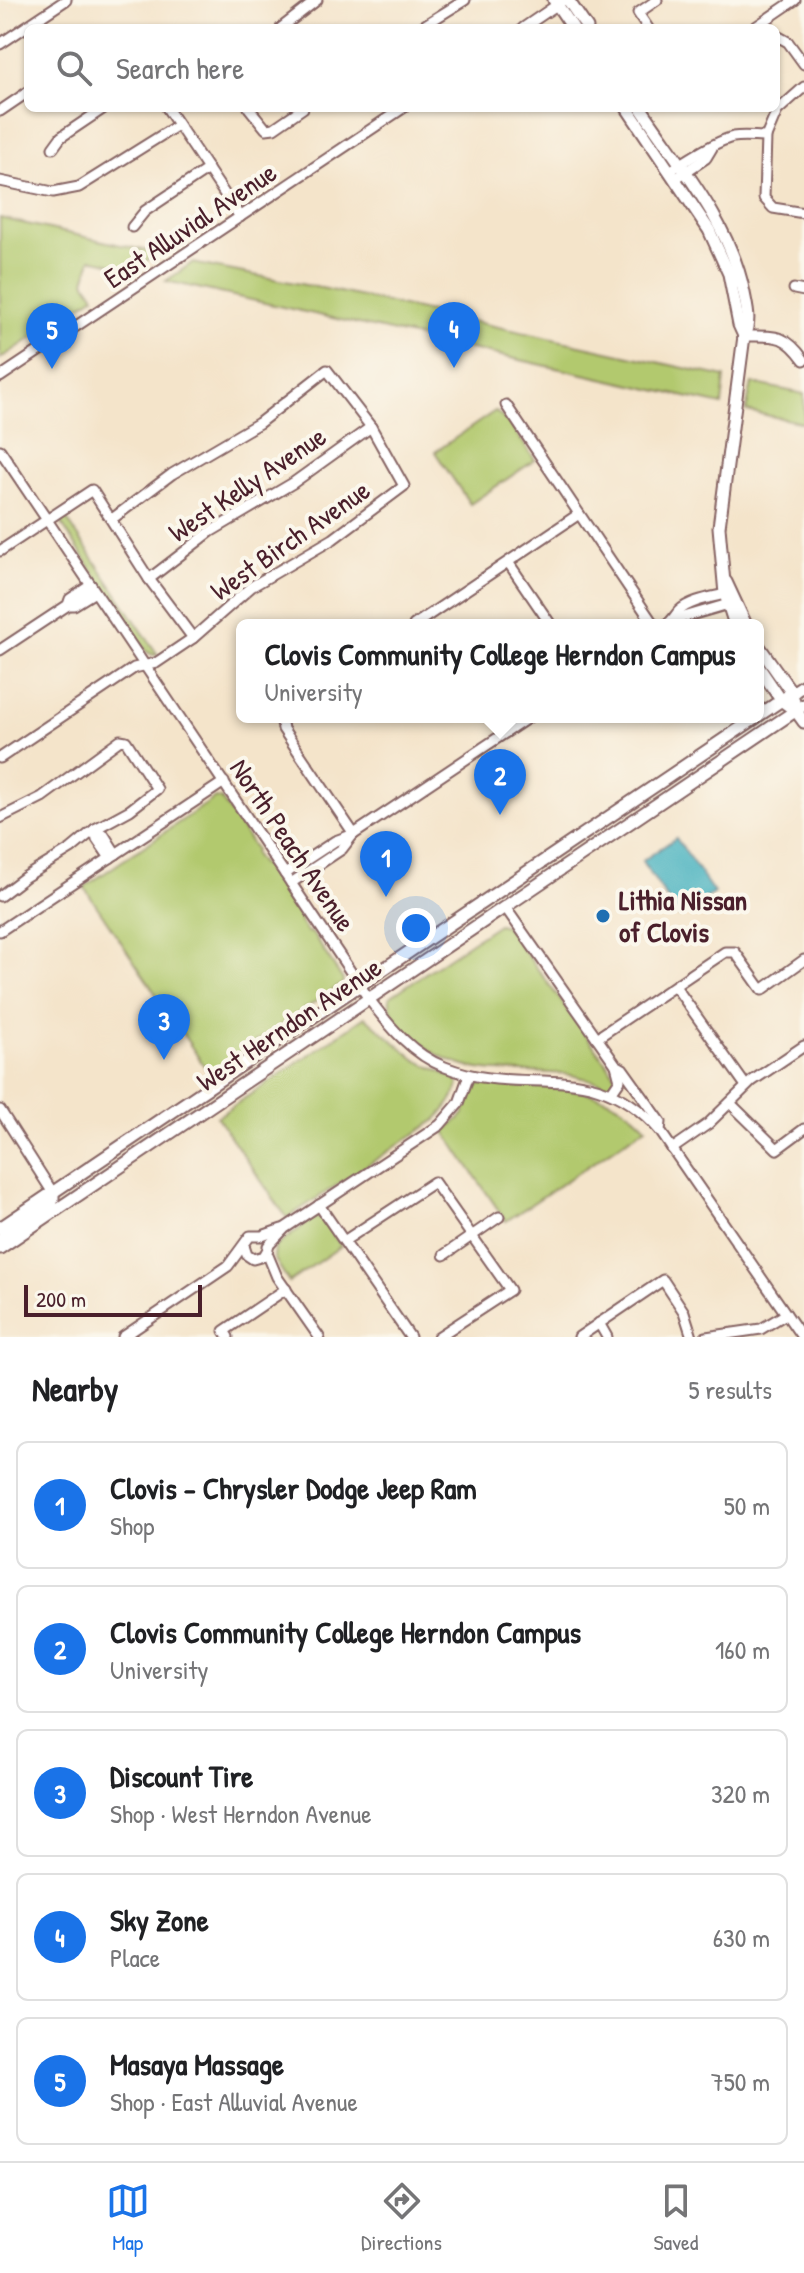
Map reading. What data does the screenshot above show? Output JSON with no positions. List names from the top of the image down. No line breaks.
{"streets":{"main road":["West Herndon Avenue"],"street":["East Alluvial Avenue","West Kelly Avenue","West Birch Avenue","North Peach Avenue"]},"crossings":[["West Kelly Avenue","West Birch Avenue"],["West Birch Avenue","North Peach Avenue"],["North Peach Avenue","West Herndon Avenue"]],"places":["Lithia Nissan of Clovis"],"scale_bar":"200 m","page":{"search":"Search here","pins":["4","5","2","1","3"],"popup":["Clovis Community College Herndon Campus","University"],"scale":"200 m","heading":["Nearby","5 results"],"list":[{"mark":"1","name":"Clovis - Chrysler Dodge Jeep Ram","note":"Shop","value":"50 m"},{"mark":"2","name":"Clovis Community College Herndon Campus","note":"University","value":"160 m"},{"mark":"3","name":"Discount Tire","note":"Shop · West Herndon Avenue","value":"320 m"},{"mark":"4","name":"Sky Zone","note":"Place","value":"630 m"},{"mark":"5","name":"Masaya Massage","note":"Shop · East Alluvial Avenue","value":"750 m"}],"nav":["Map","Directions","Saved"]}}
